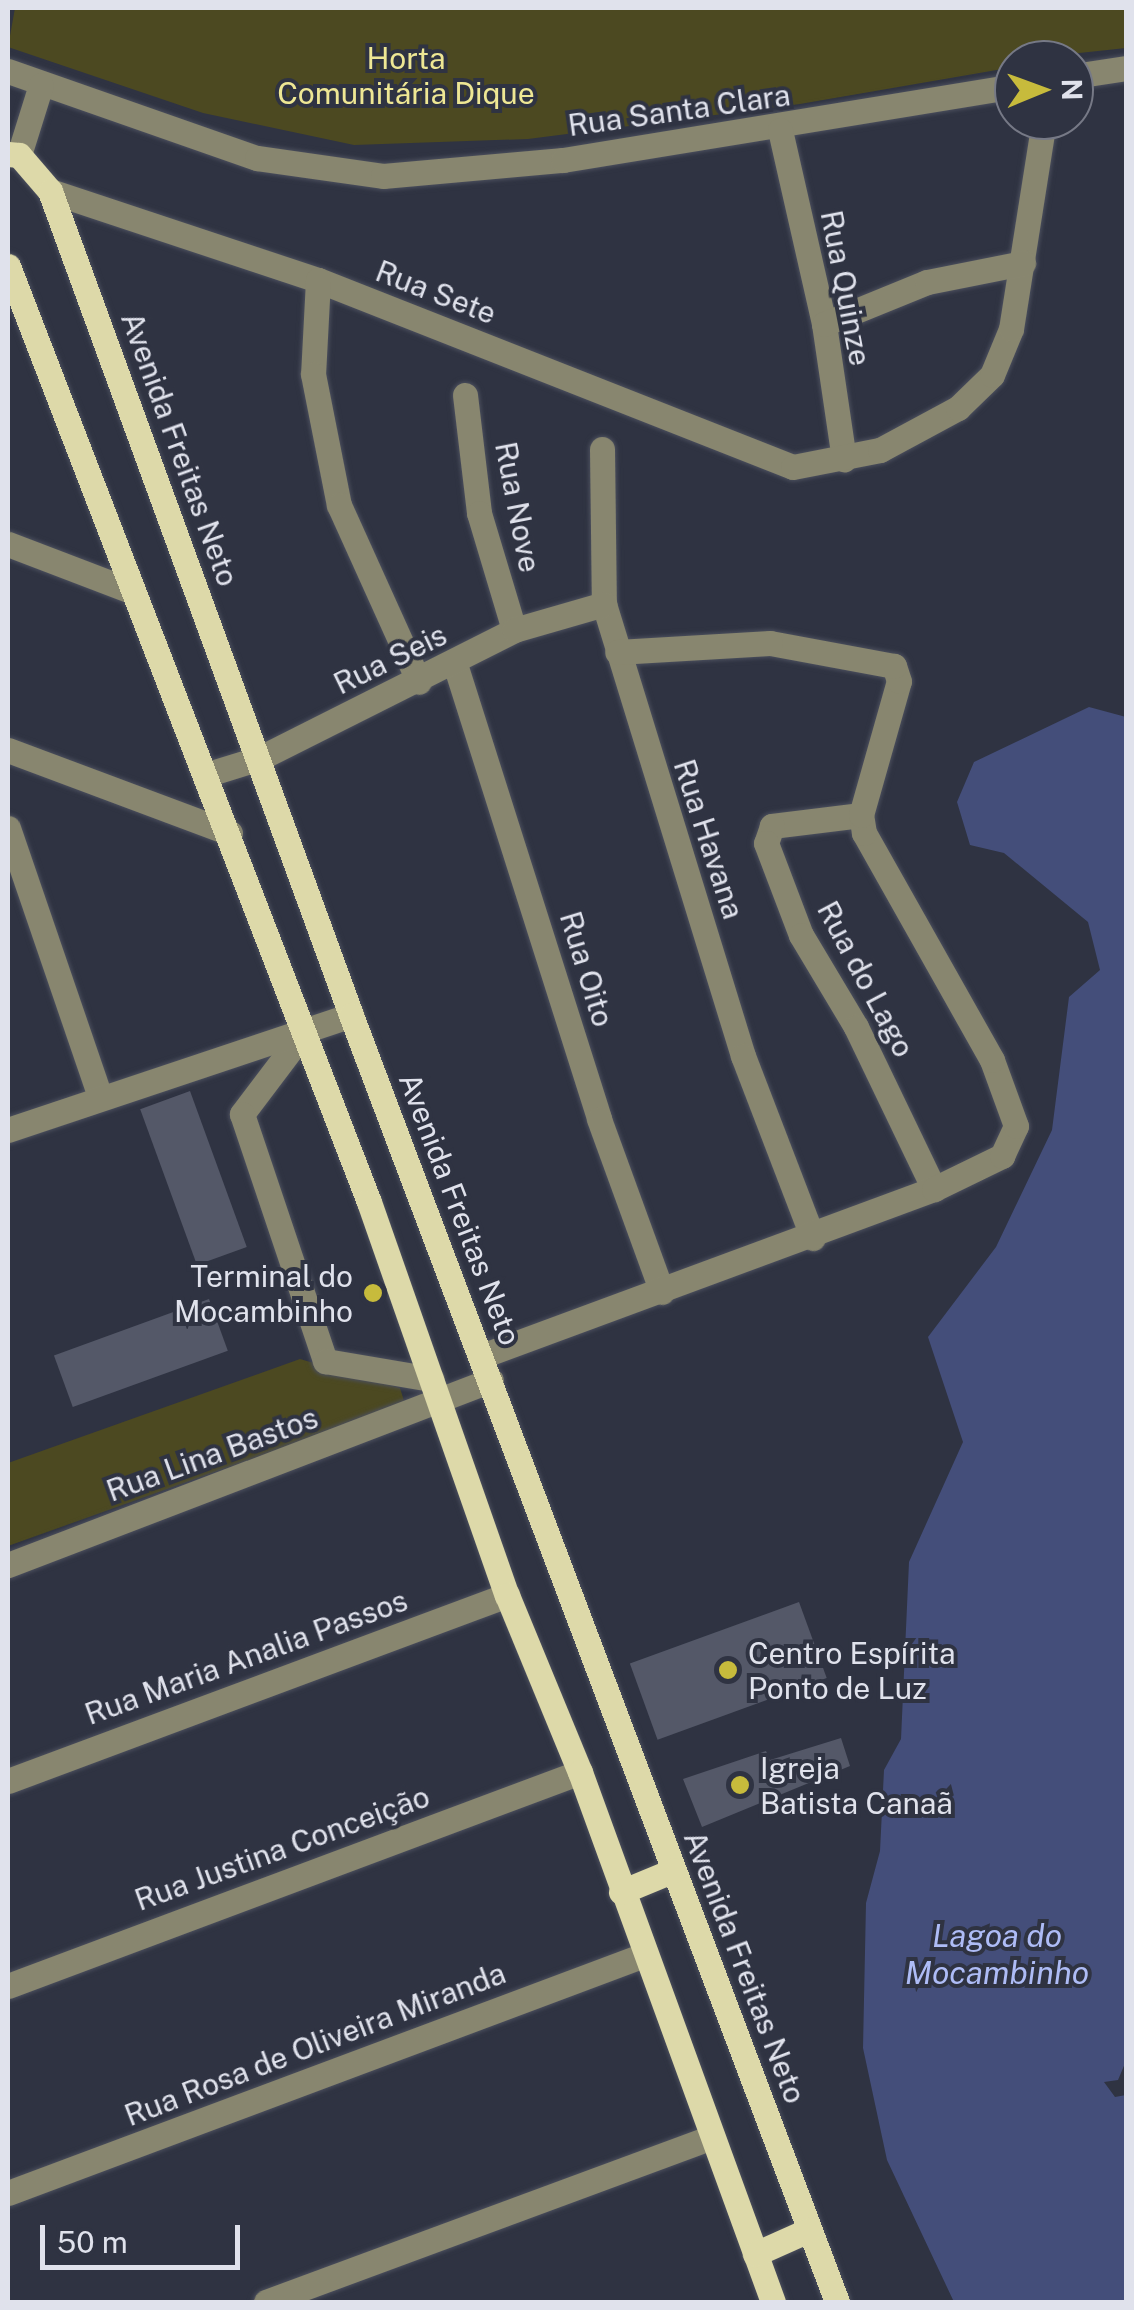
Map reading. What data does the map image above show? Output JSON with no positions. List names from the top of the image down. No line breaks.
{"streets":{"main road":["Avenida Freitas Neto"],"street":["Rua Santa Clara","Rua Quinze","Rua Sete","Rua Nove","Rua Seis","Rua Havana","Rua Oito","Rua do Lago","Rua Lina Bastos","Rua Maria Analia Passos","Rua Justina Conceição","Rua Rosa de Oliveira Miranda"]},"crossings":[["Rua Santa Clara","Rua Quinze"],["Rua Quinze","Rua Sete"],["Rua Sete","Avenida Freitas Neto"],["Avenida Freitas Neto","Rua Seis"],["Avenida Freitas Neto","Rua Lina Bastos"],["Rua Nove","Rua Seis"],["Rua Seis","Rua Havana"],["Rua Seis","Rua Oito"]],"water":["Lagoa do Mocambinho"],"parks":["Horta Comunitária Dique"],"places":["Terminal do Mocambinho","Centro Espírita Ponto de Luz","Igreja Batista Canaã"],"scale_bar":"50 m","north":"right"}
